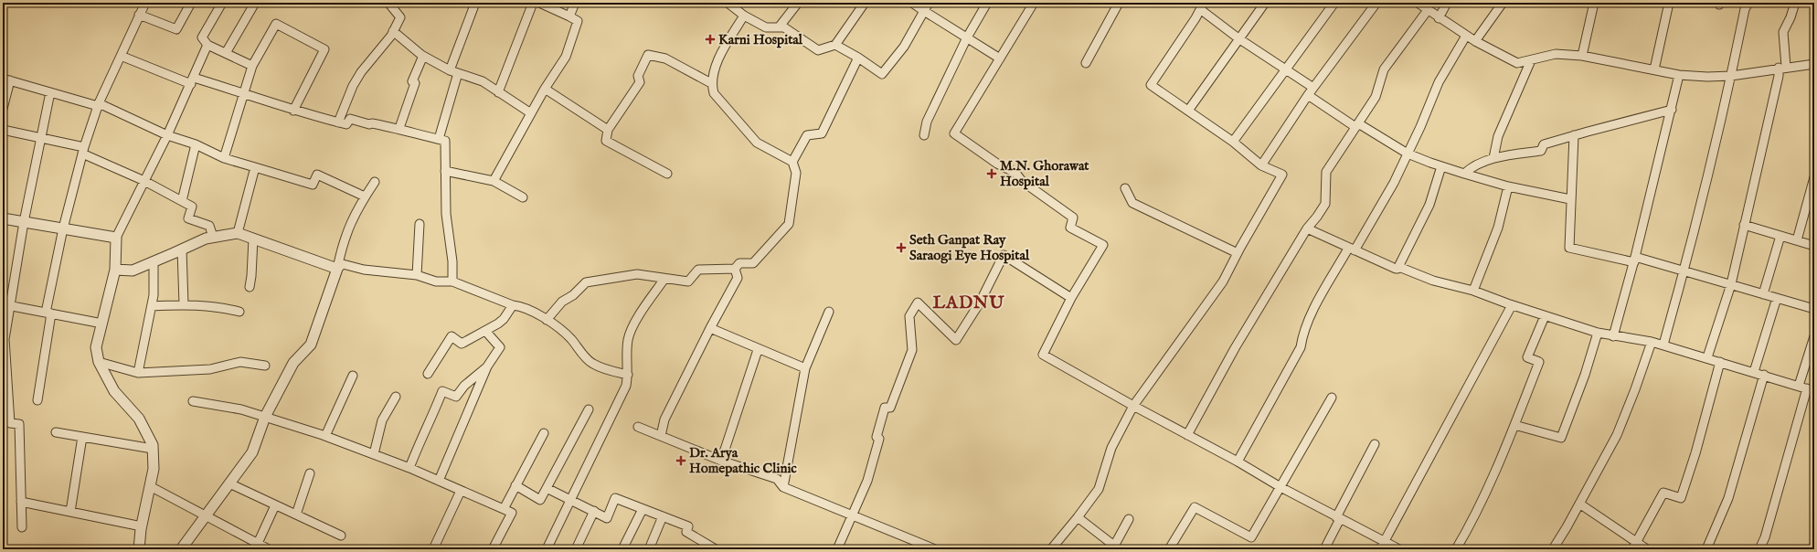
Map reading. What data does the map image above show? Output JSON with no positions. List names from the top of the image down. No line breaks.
{"districts":["LADNU"],"places":{"health":["Karni Hospital","M.N. Ghorawat Hospital","Seth Ganpat Ray Saraogi Eye Hospital","Dr. Arya Homepathic Clinic"]}}
